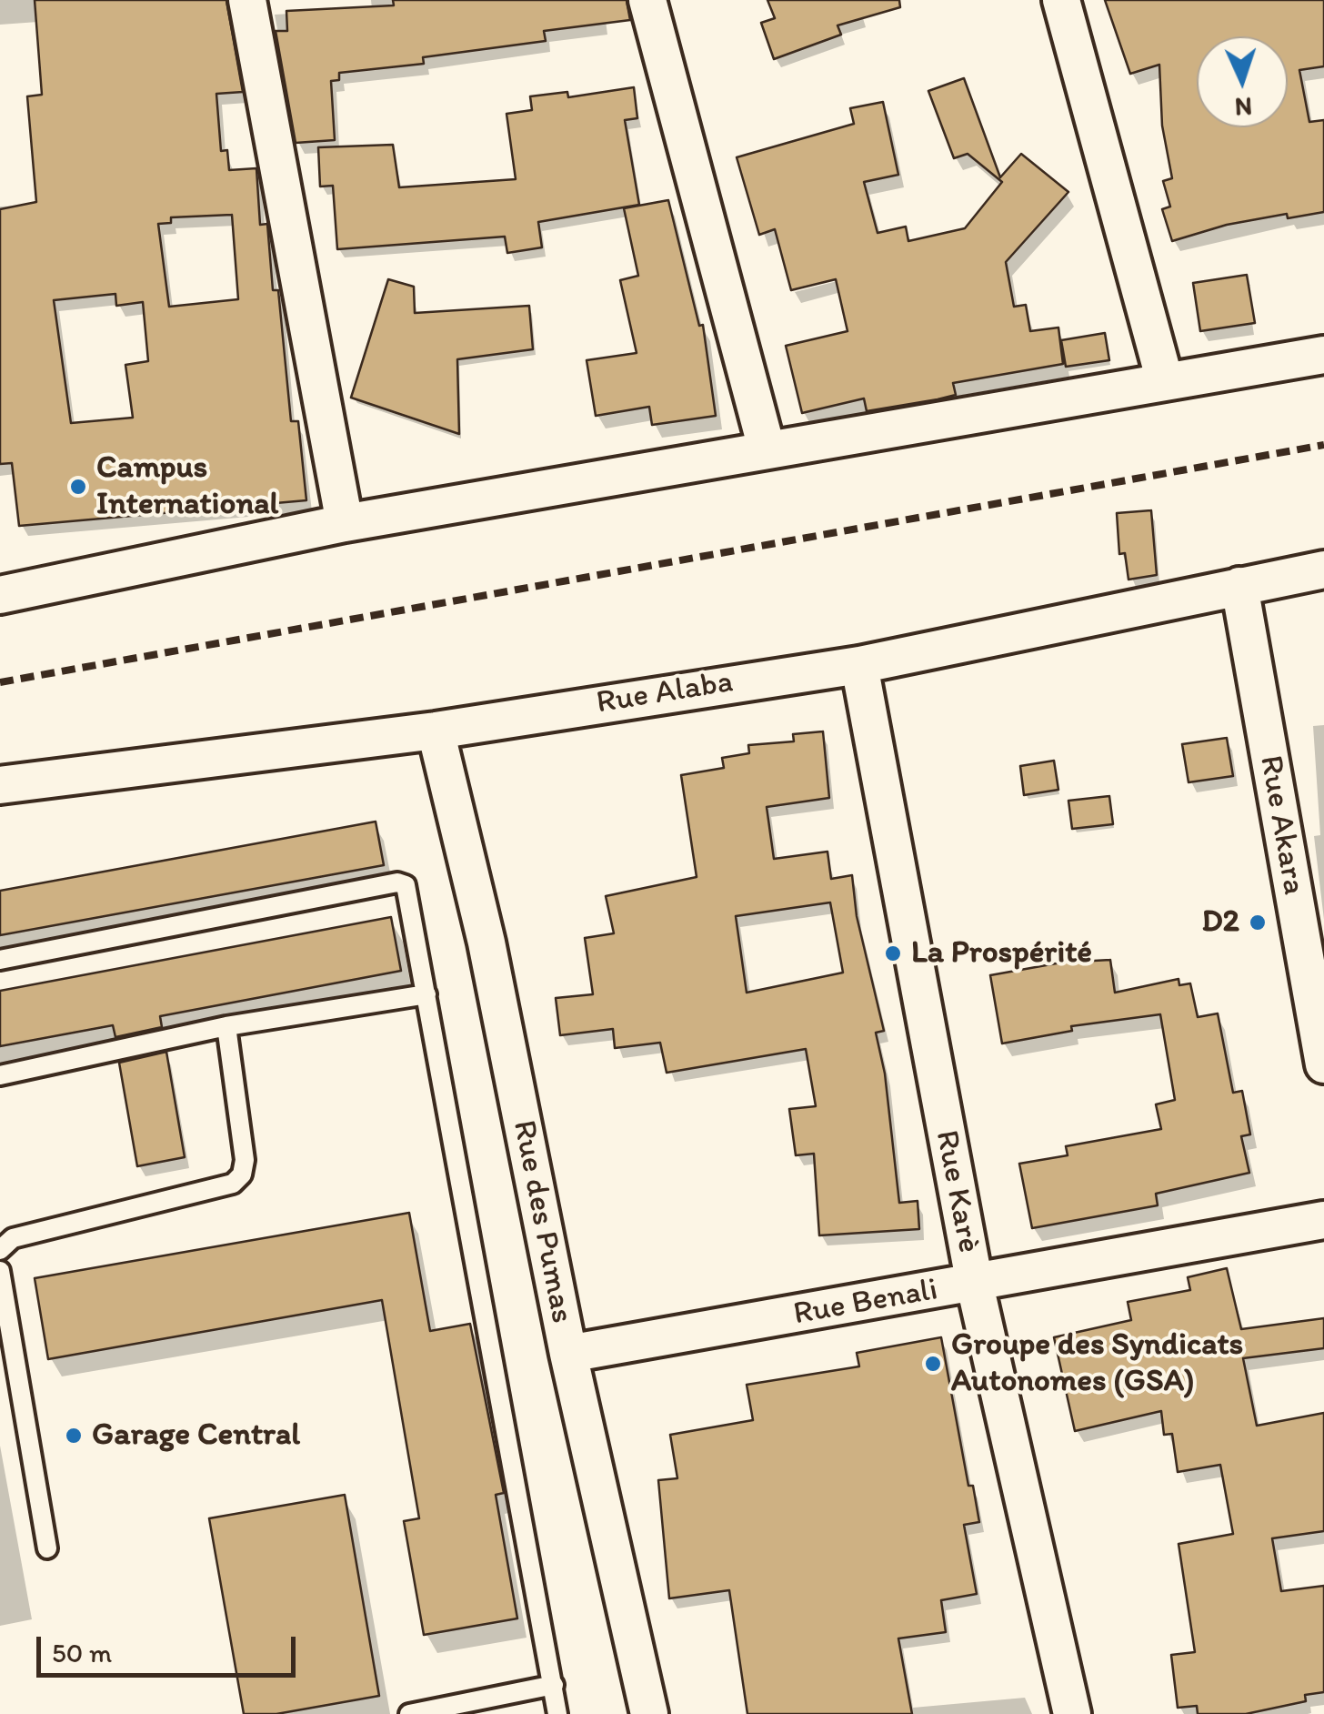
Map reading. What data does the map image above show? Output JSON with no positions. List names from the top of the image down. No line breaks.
{"streets":{"street":["Rue Alaba","Rue Akara","Rue Karè","Rue des Pumas","Rue Benali"]},"crossings":[["Rue Alaba","Rue Akara"],["Rue Alaba","Rue Karè"],["Rue Alaba","Rue des Pumas"],["Rue Karè","Rue Benali"],["Rue des Pumas","Rue Benali"]],"places":["Campus International","D2","La Prospérité","Groupe des Syndicats Autonomes (GSA)","Garage Central"],"scale_bar":"50 m","north":"bottom"}
